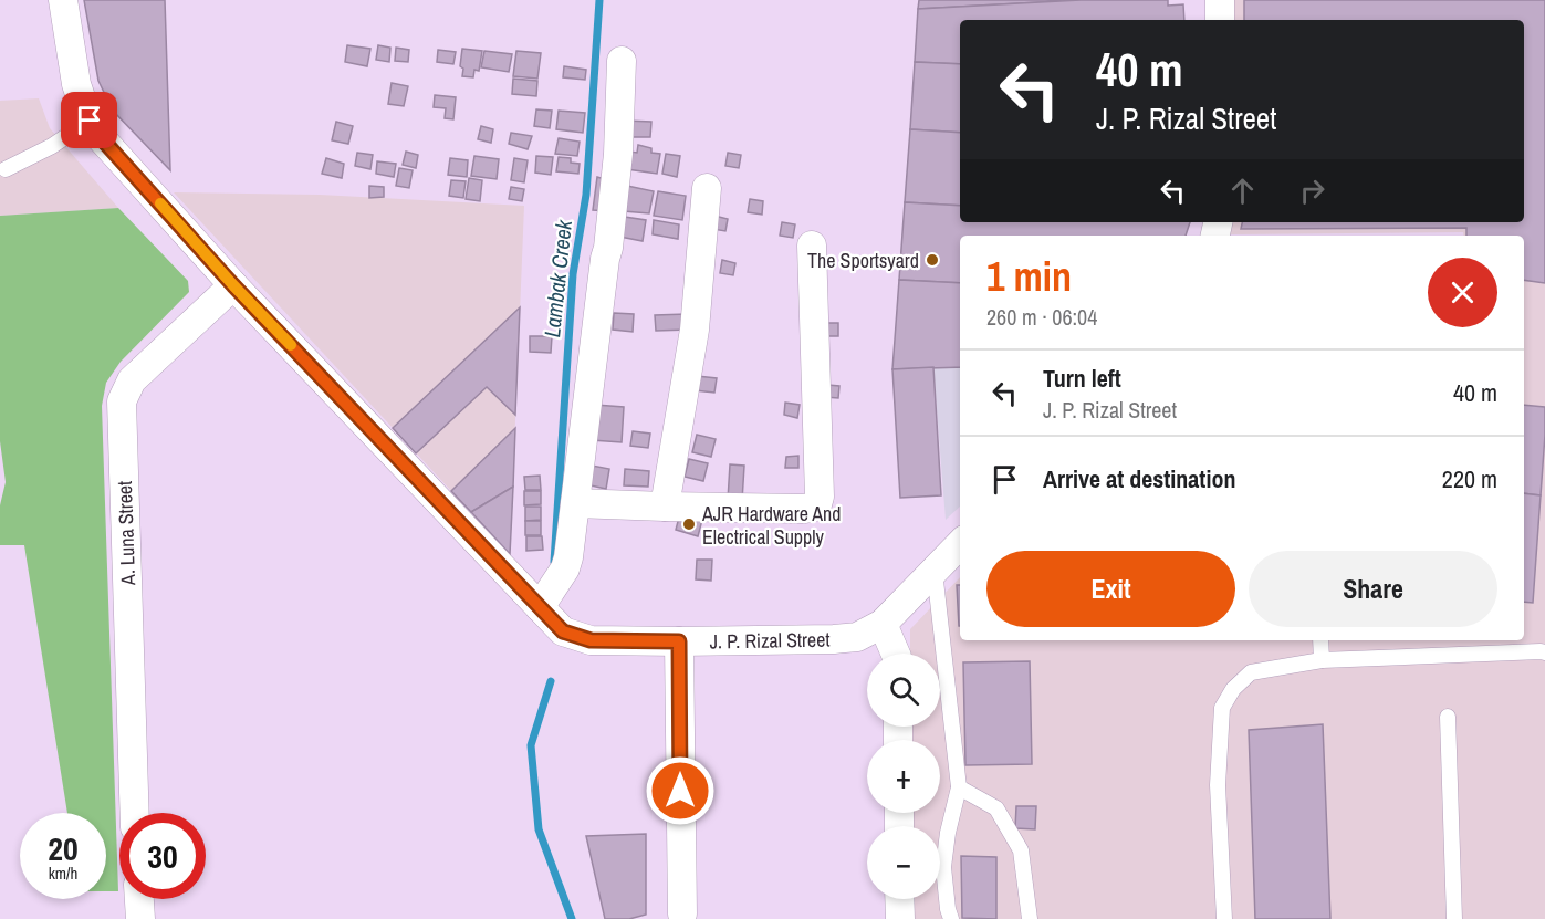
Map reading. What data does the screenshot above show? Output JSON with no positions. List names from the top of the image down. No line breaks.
{"streets":{"street":["A. Luna Street","J. P. Rizal Street"]},"crossings":[["A. Luna Street","J. P. Rizal Street"]],"water":["Lambak Creek"],"places":["The Sportsyard","AJR Hardware And Electrical Supply"],"page":{"turn":["40 m","J. P. Rizal Street"],"heading":["1 min","260 m · 06:04"],"list":[{"name":"Turn left","note":"J. P. Rizal Street","value":"40 m"},{"name":"Arrive at destination","value":"220 m"}],"buttons":["Exit","Share"],"map_buttons":["+","−"],"speed":"20 km/h","limit":"30"}}
